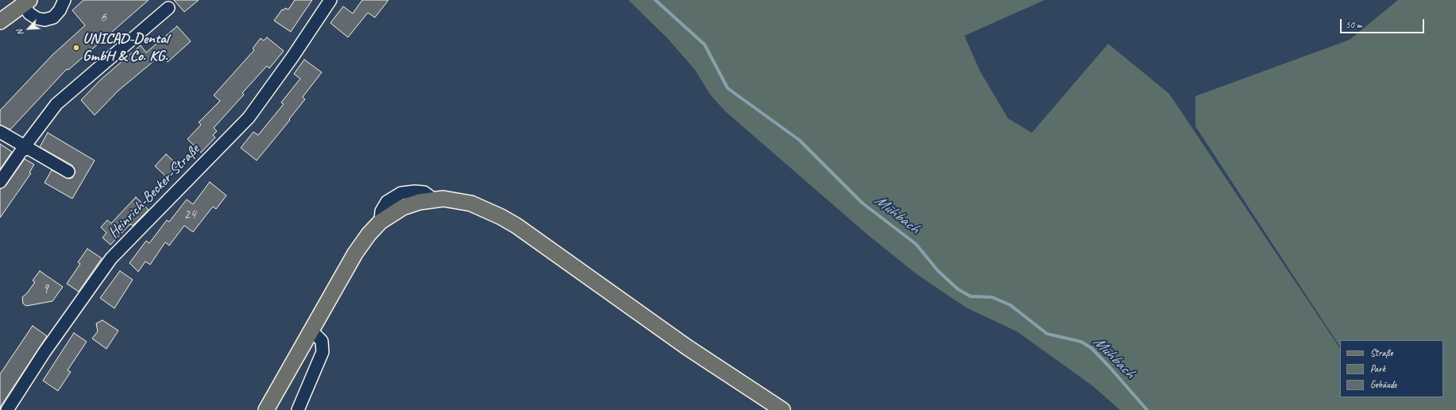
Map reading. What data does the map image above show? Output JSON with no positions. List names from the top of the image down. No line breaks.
{"streets":{"street":["Heinrich-Becker-Straße"]},"water":["Mühbach"],"places":["UNICAD-Dental GmbH & Co. KG."],"house_numbers":["6","24","9"],"legend":["Straße","Park","Gebäude"],"scale_bar":"50 m","north":"bottom left"}
